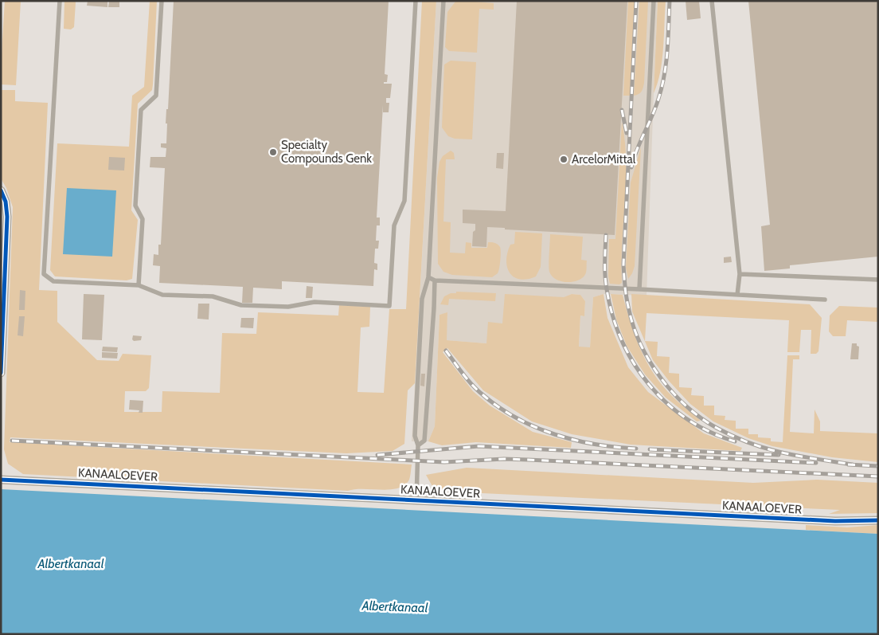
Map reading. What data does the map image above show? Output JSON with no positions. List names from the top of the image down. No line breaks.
{"streets":{"street":["KANAALOEVER"]},"water":["Albertkanaal"],"places":["Specialty Compounds Genk","ArcelorMittal"]}
